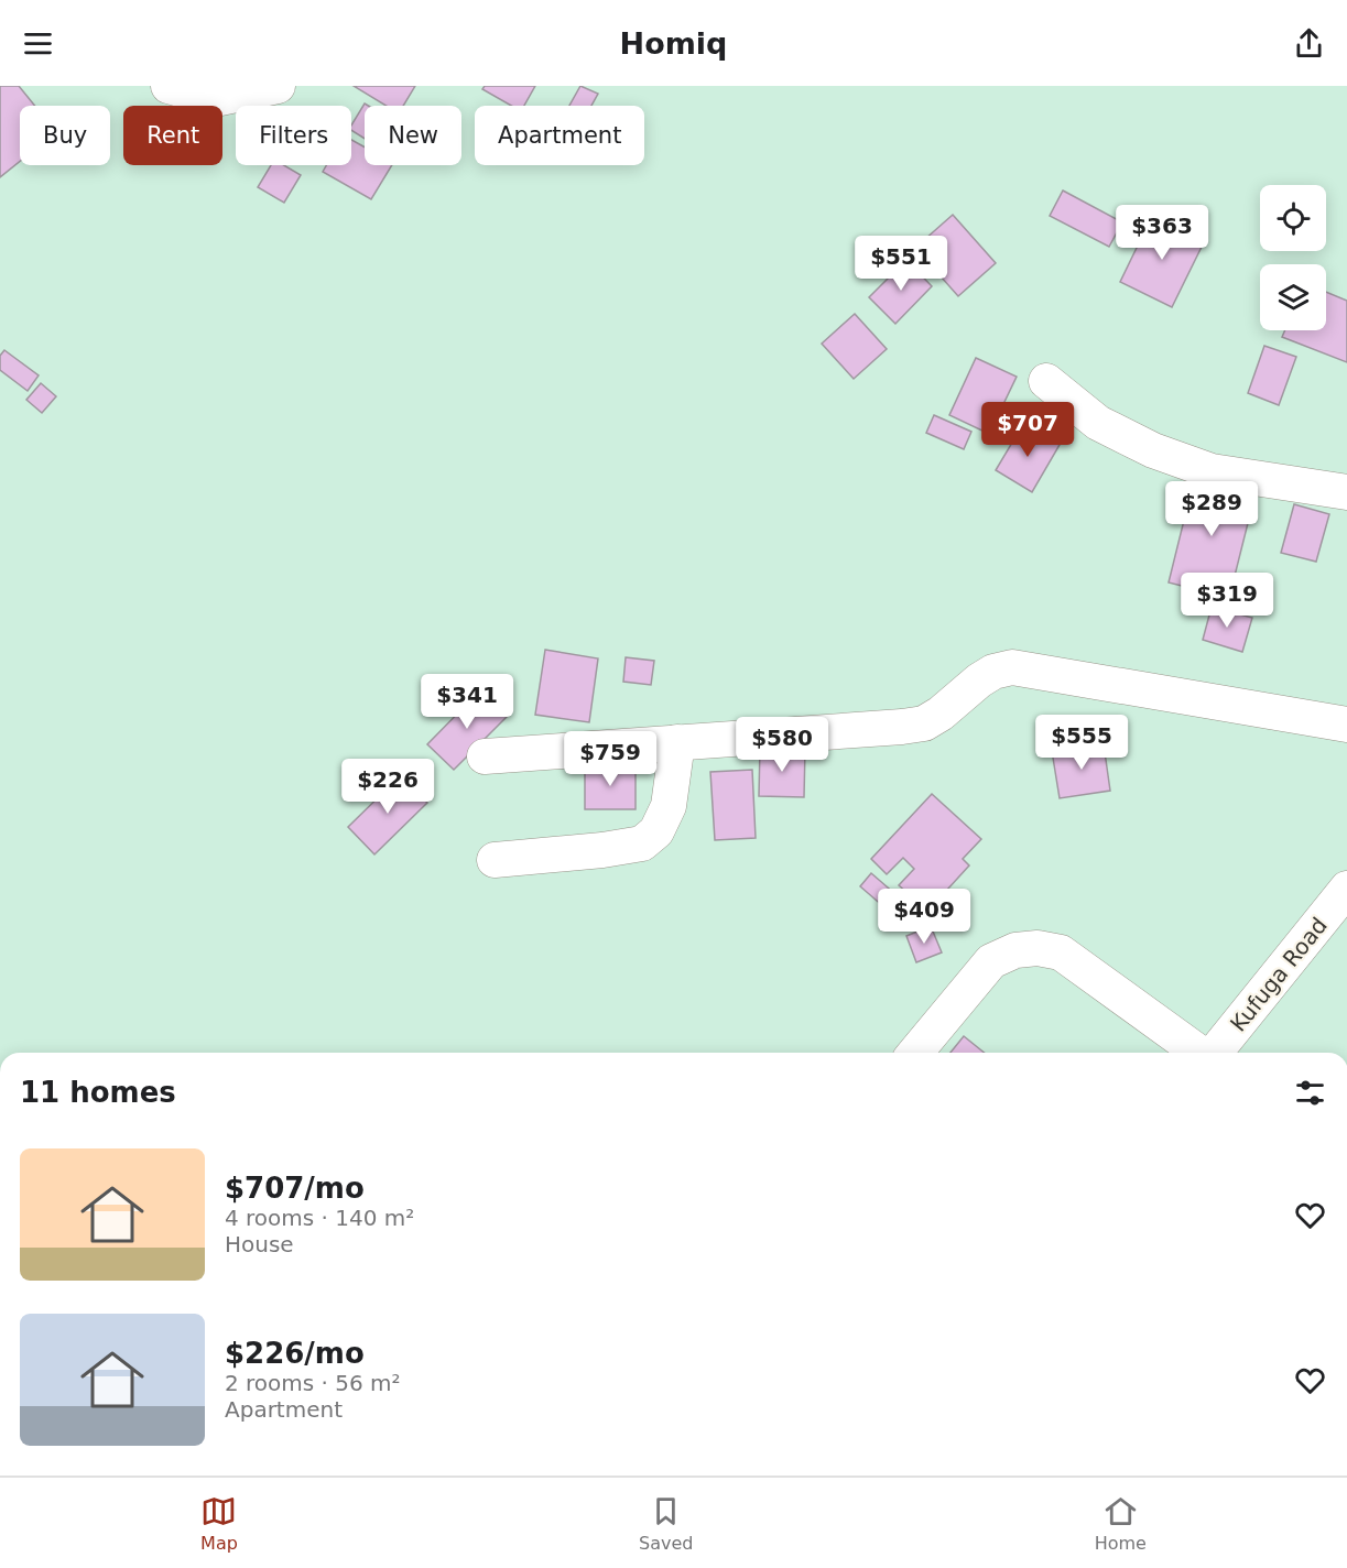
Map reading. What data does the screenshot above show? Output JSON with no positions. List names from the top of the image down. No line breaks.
{"streets":{"street":["Kufuga Road"]},"page":{"header":"Homiq","chip":["Buy","Rent","Filters","New","Apartment"],"price":["$363","$551","$707","$289","$319","$341","$555","$580","$759","$226","$409"],"heading":"11 homes","list":[{"name":"$707/mo","note":"4 rooms · 140 m² · House"},{"name":"$226/mo","note":"2 rooms · 56 m² · Apartment"}],"tabs":["Map","Saved","Home"]}}
